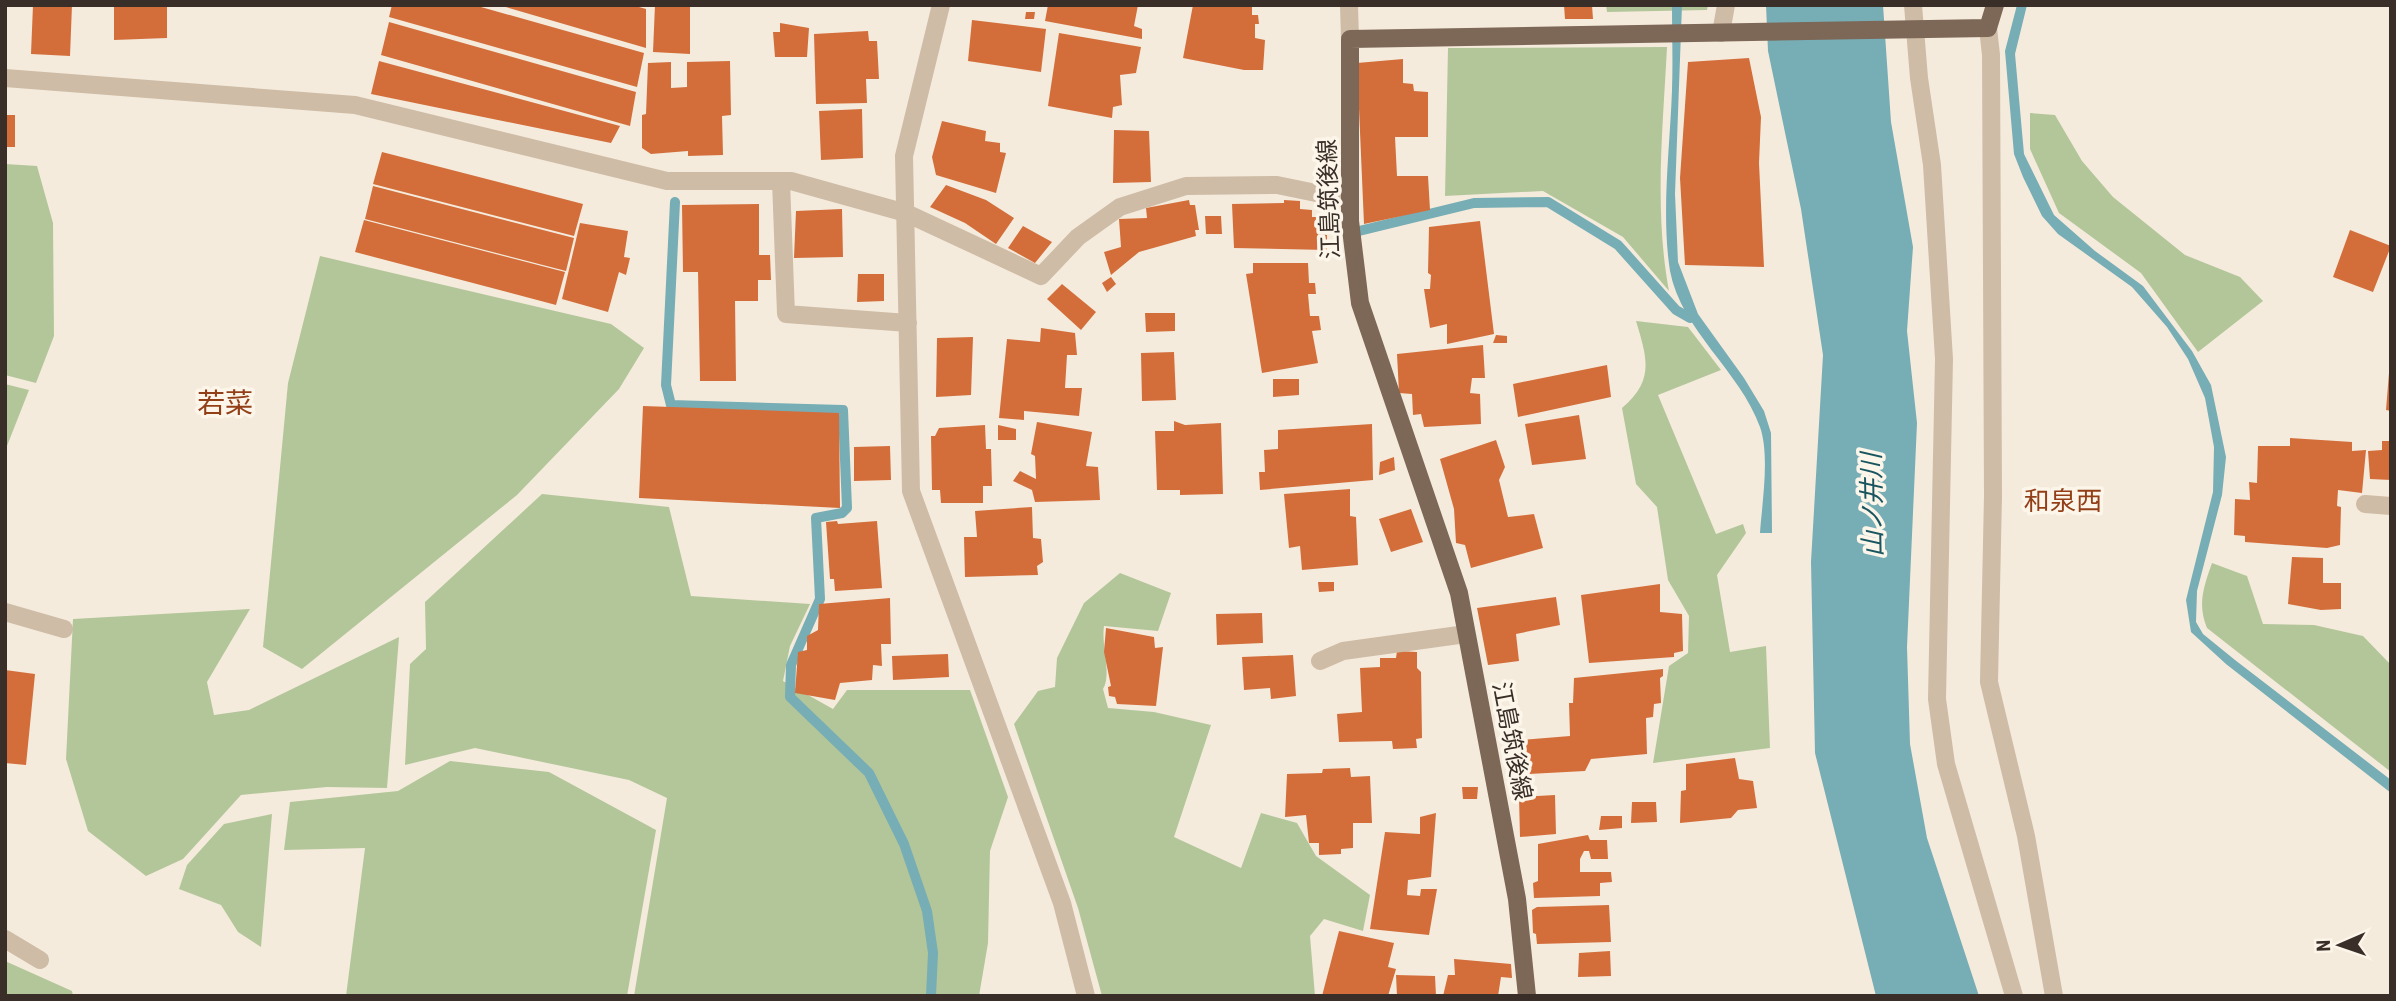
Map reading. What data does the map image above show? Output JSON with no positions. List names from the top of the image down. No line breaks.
{"streets":{"main road":["江島筑後線"]},"districts":["若菜","和泉西"],"water":["山ノ井川"],"north":"left"}
